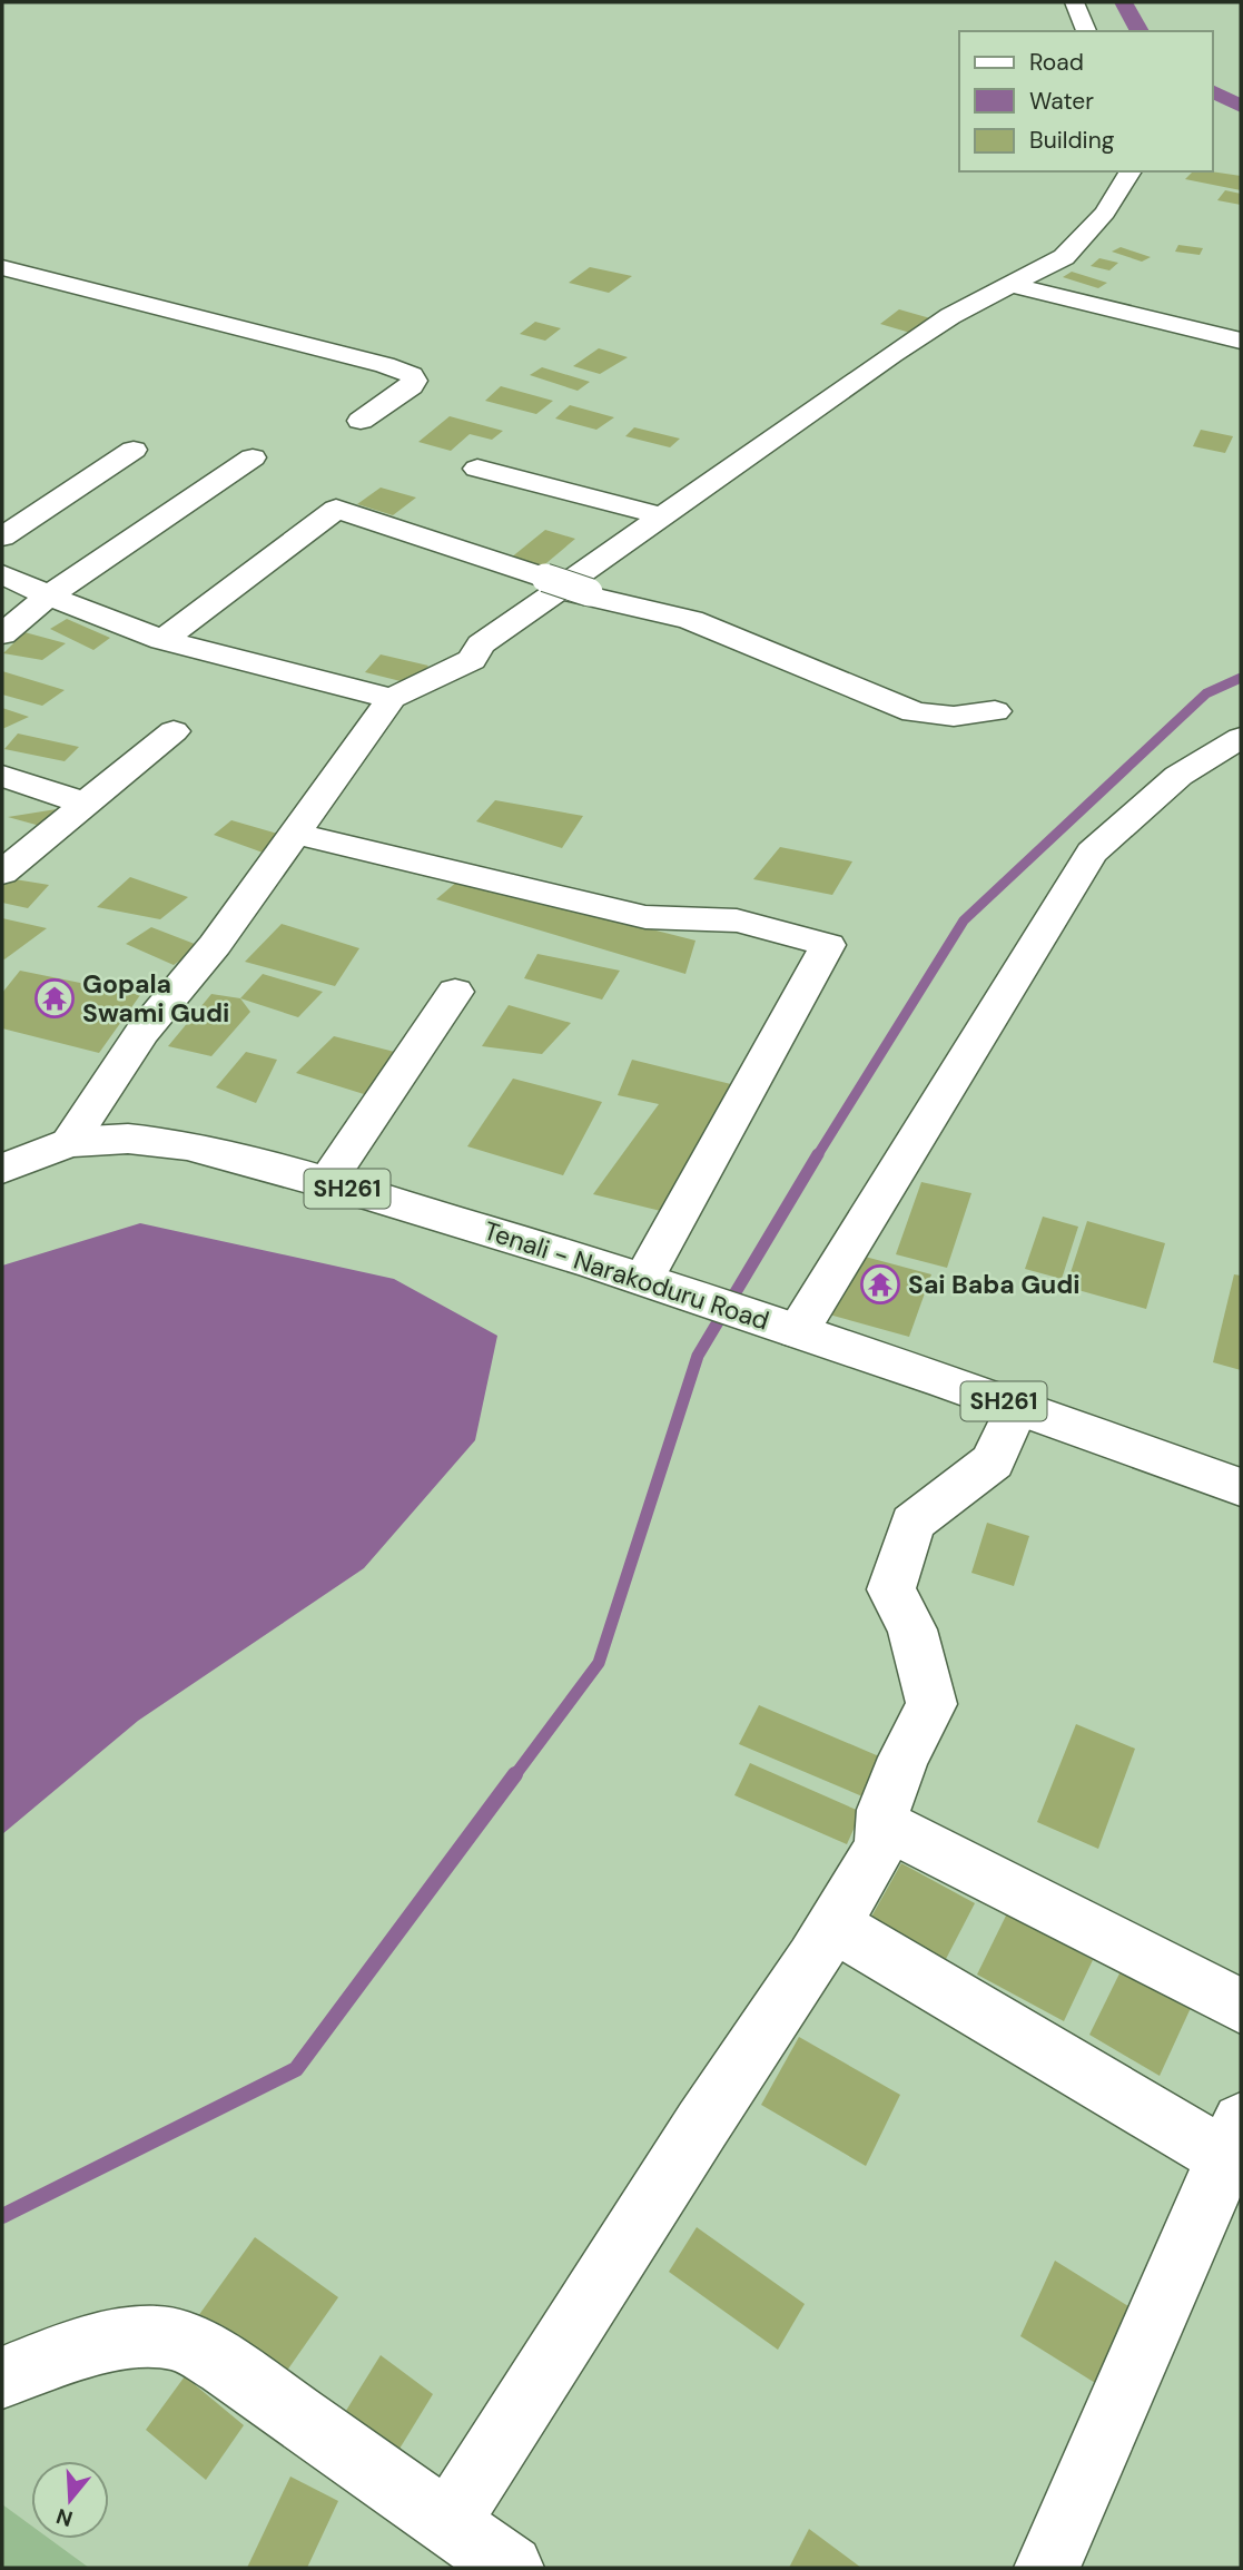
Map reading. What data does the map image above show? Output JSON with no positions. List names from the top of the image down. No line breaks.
{"streets":{"street":["SH261","Tenali - Narakoduru Road"]},"places":{"temple":["Gopala Swami Gudi","Sai Baba Gudi"]},"legend":["Road","Water","Building"],"north":"bottom"}
